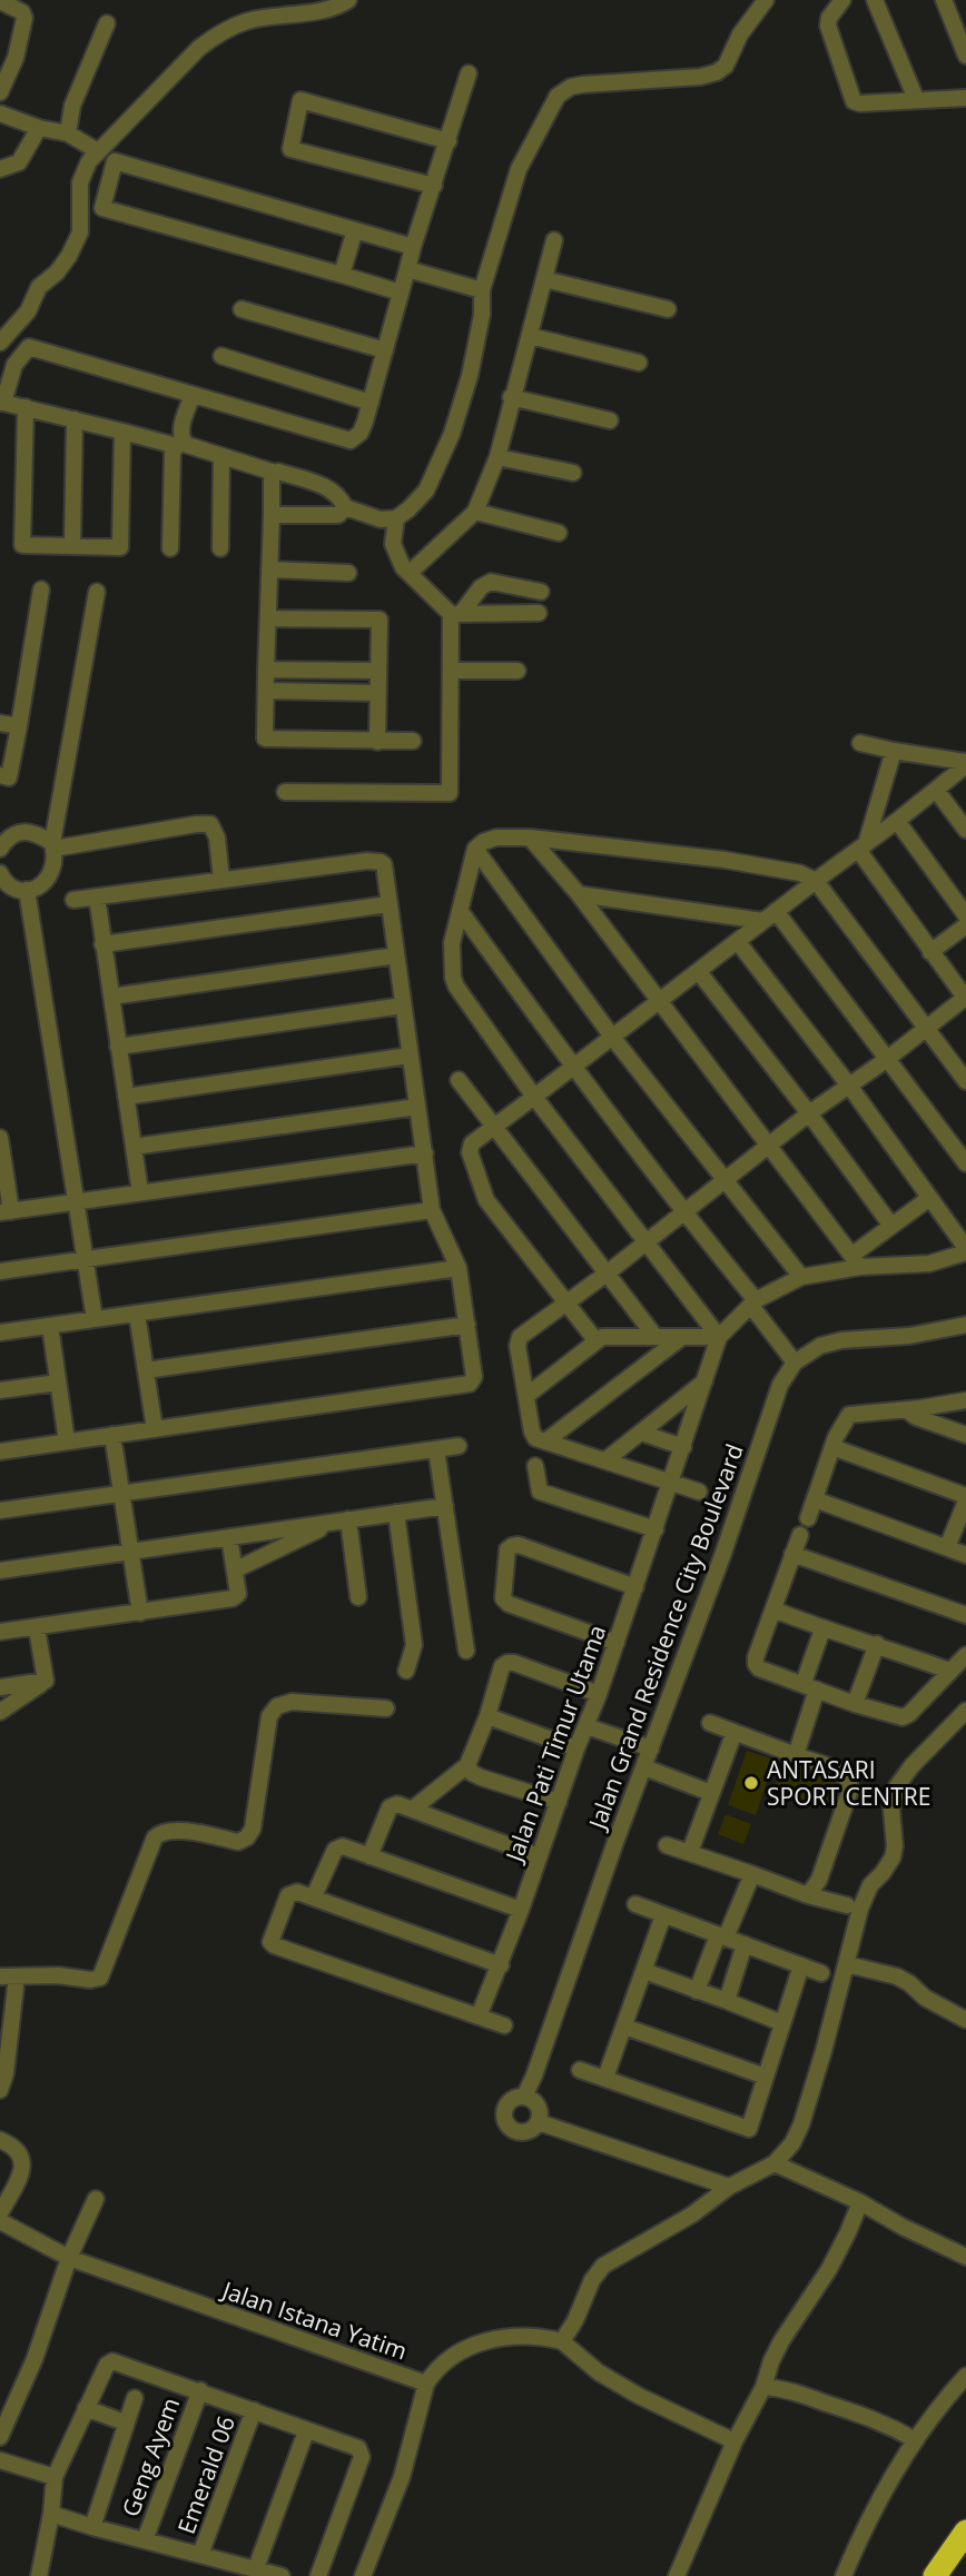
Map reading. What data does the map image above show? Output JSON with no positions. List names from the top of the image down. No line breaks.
{"streets":{"street":["Jalan Grand Residence City Boulevard","Jalan Pati Timur Utama","Jalan Istana Yatim","Geng Ayem","Emerald 06"]},"places":["ANTASARI SPORT CENTRE"]}
